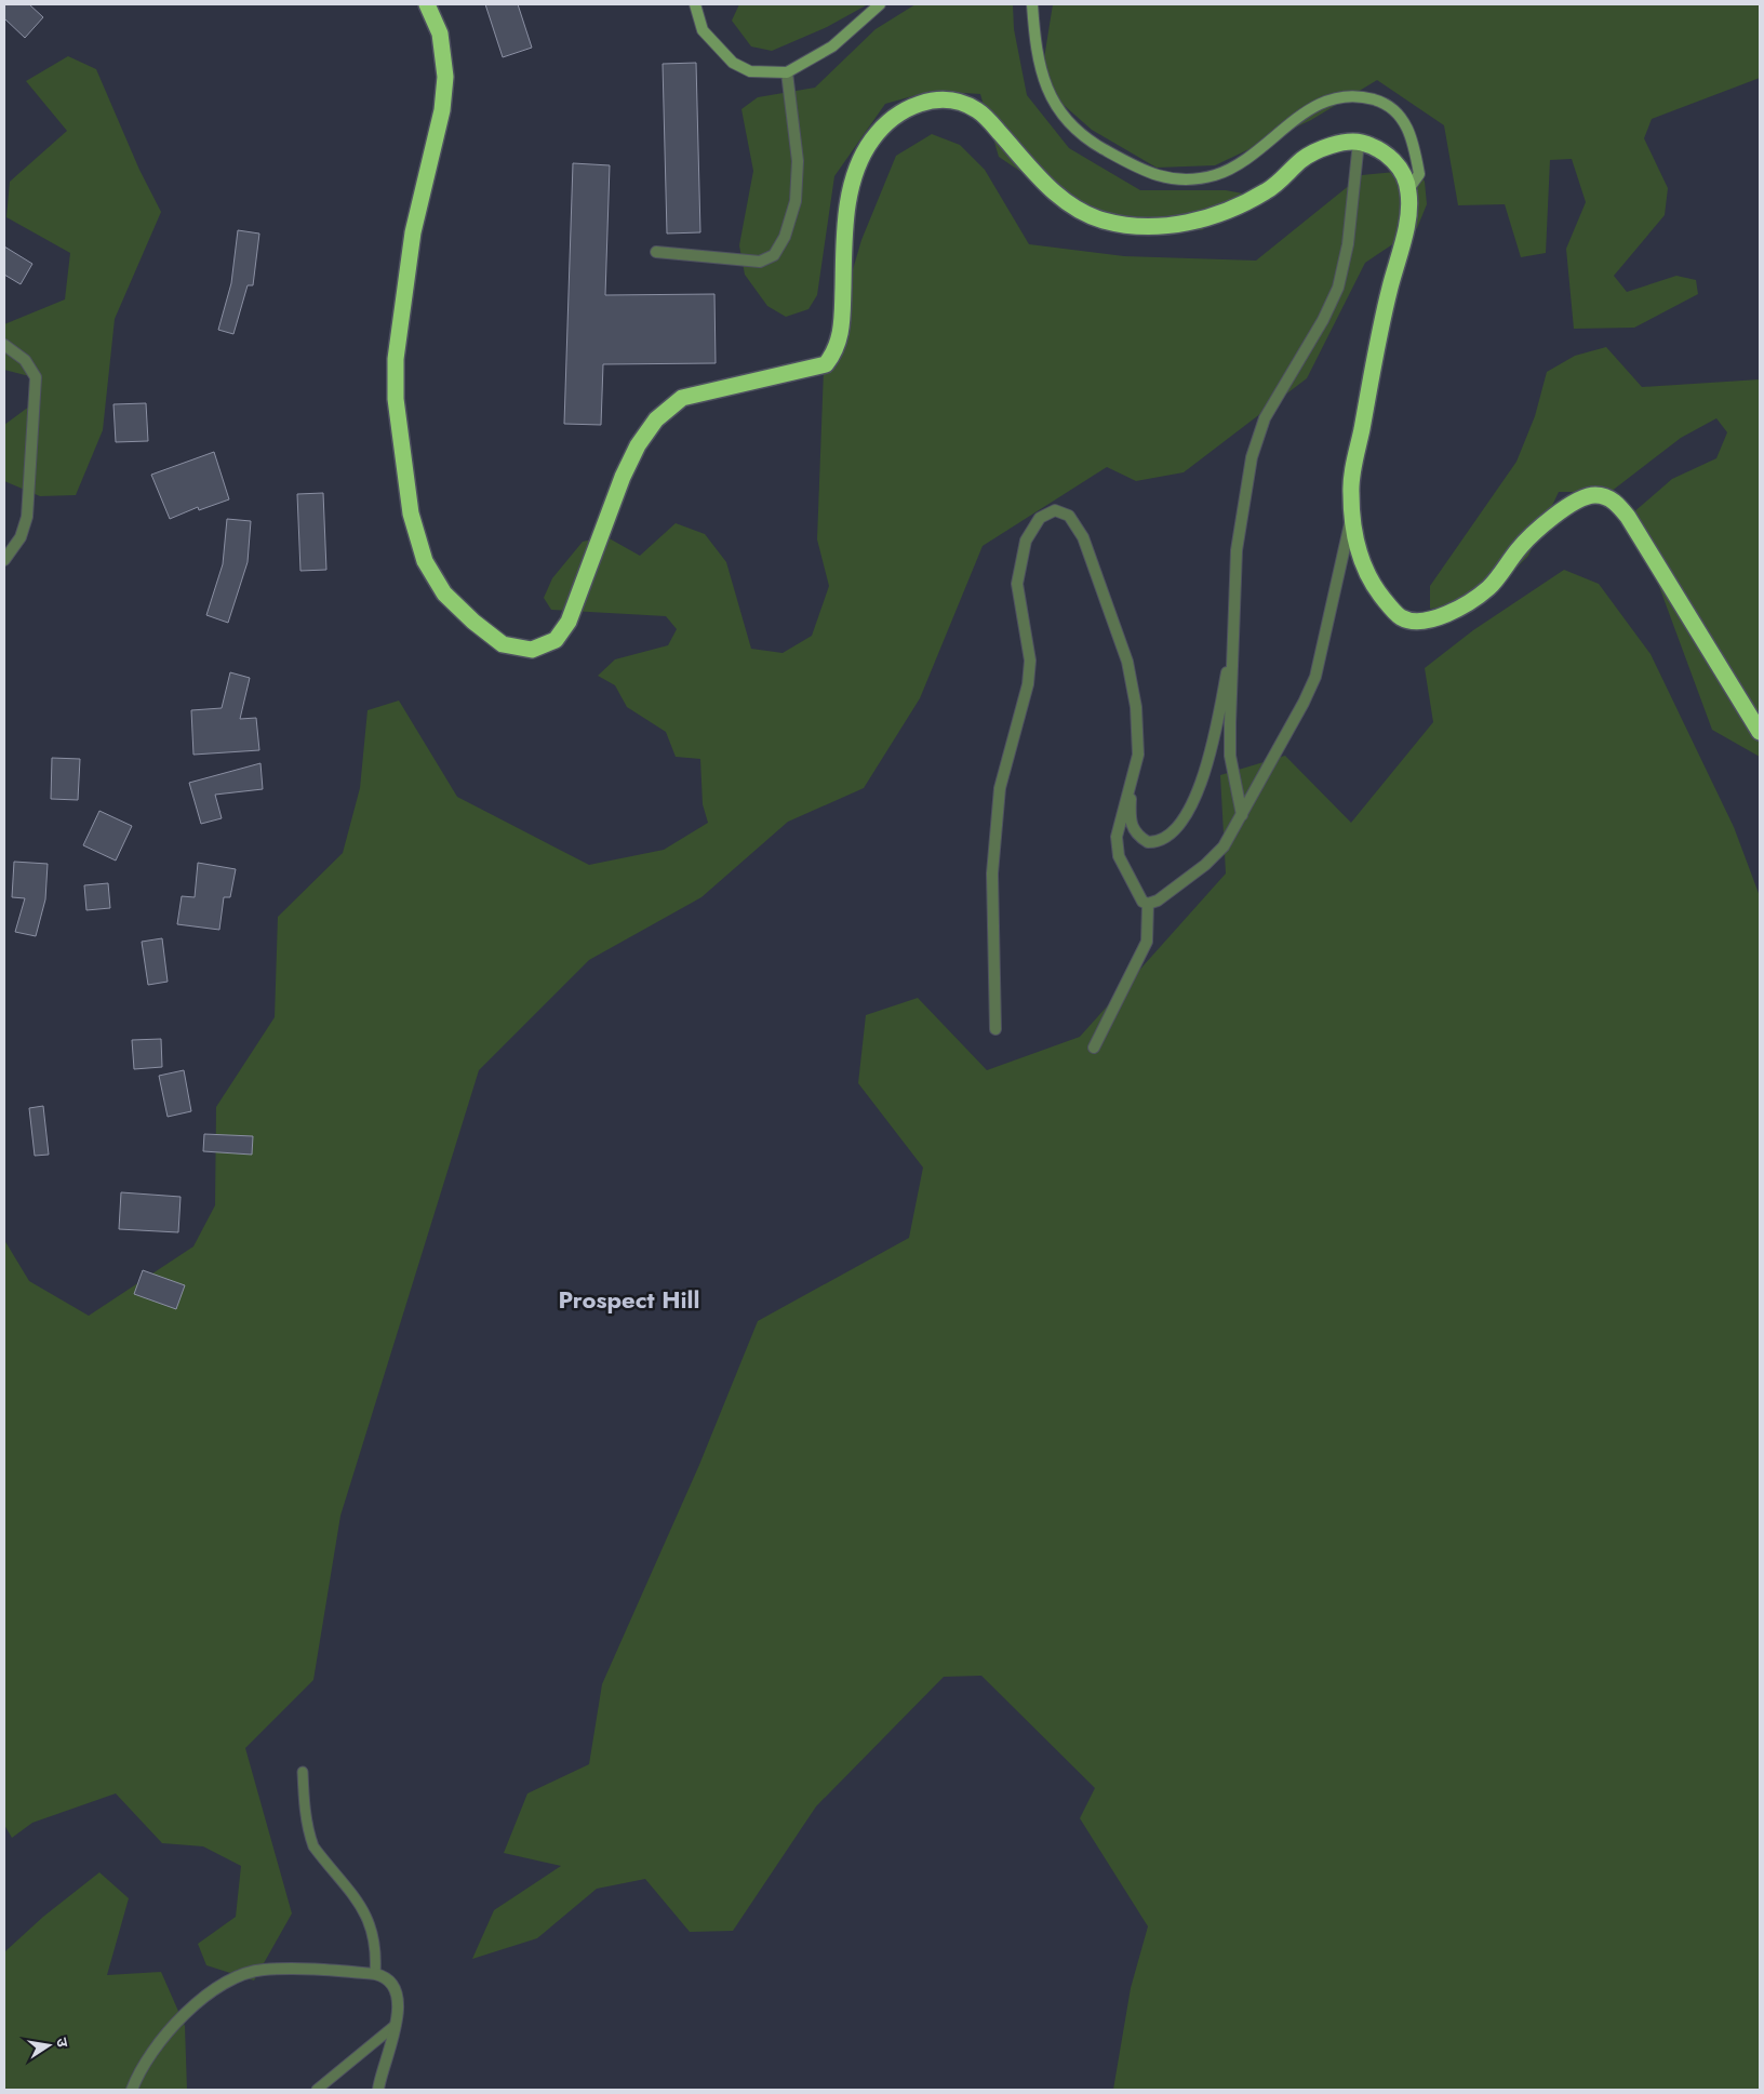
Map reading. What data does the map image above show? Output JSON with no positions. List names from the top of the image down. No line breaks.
{"districts":["Prospect Hill"],"north":"right"}
